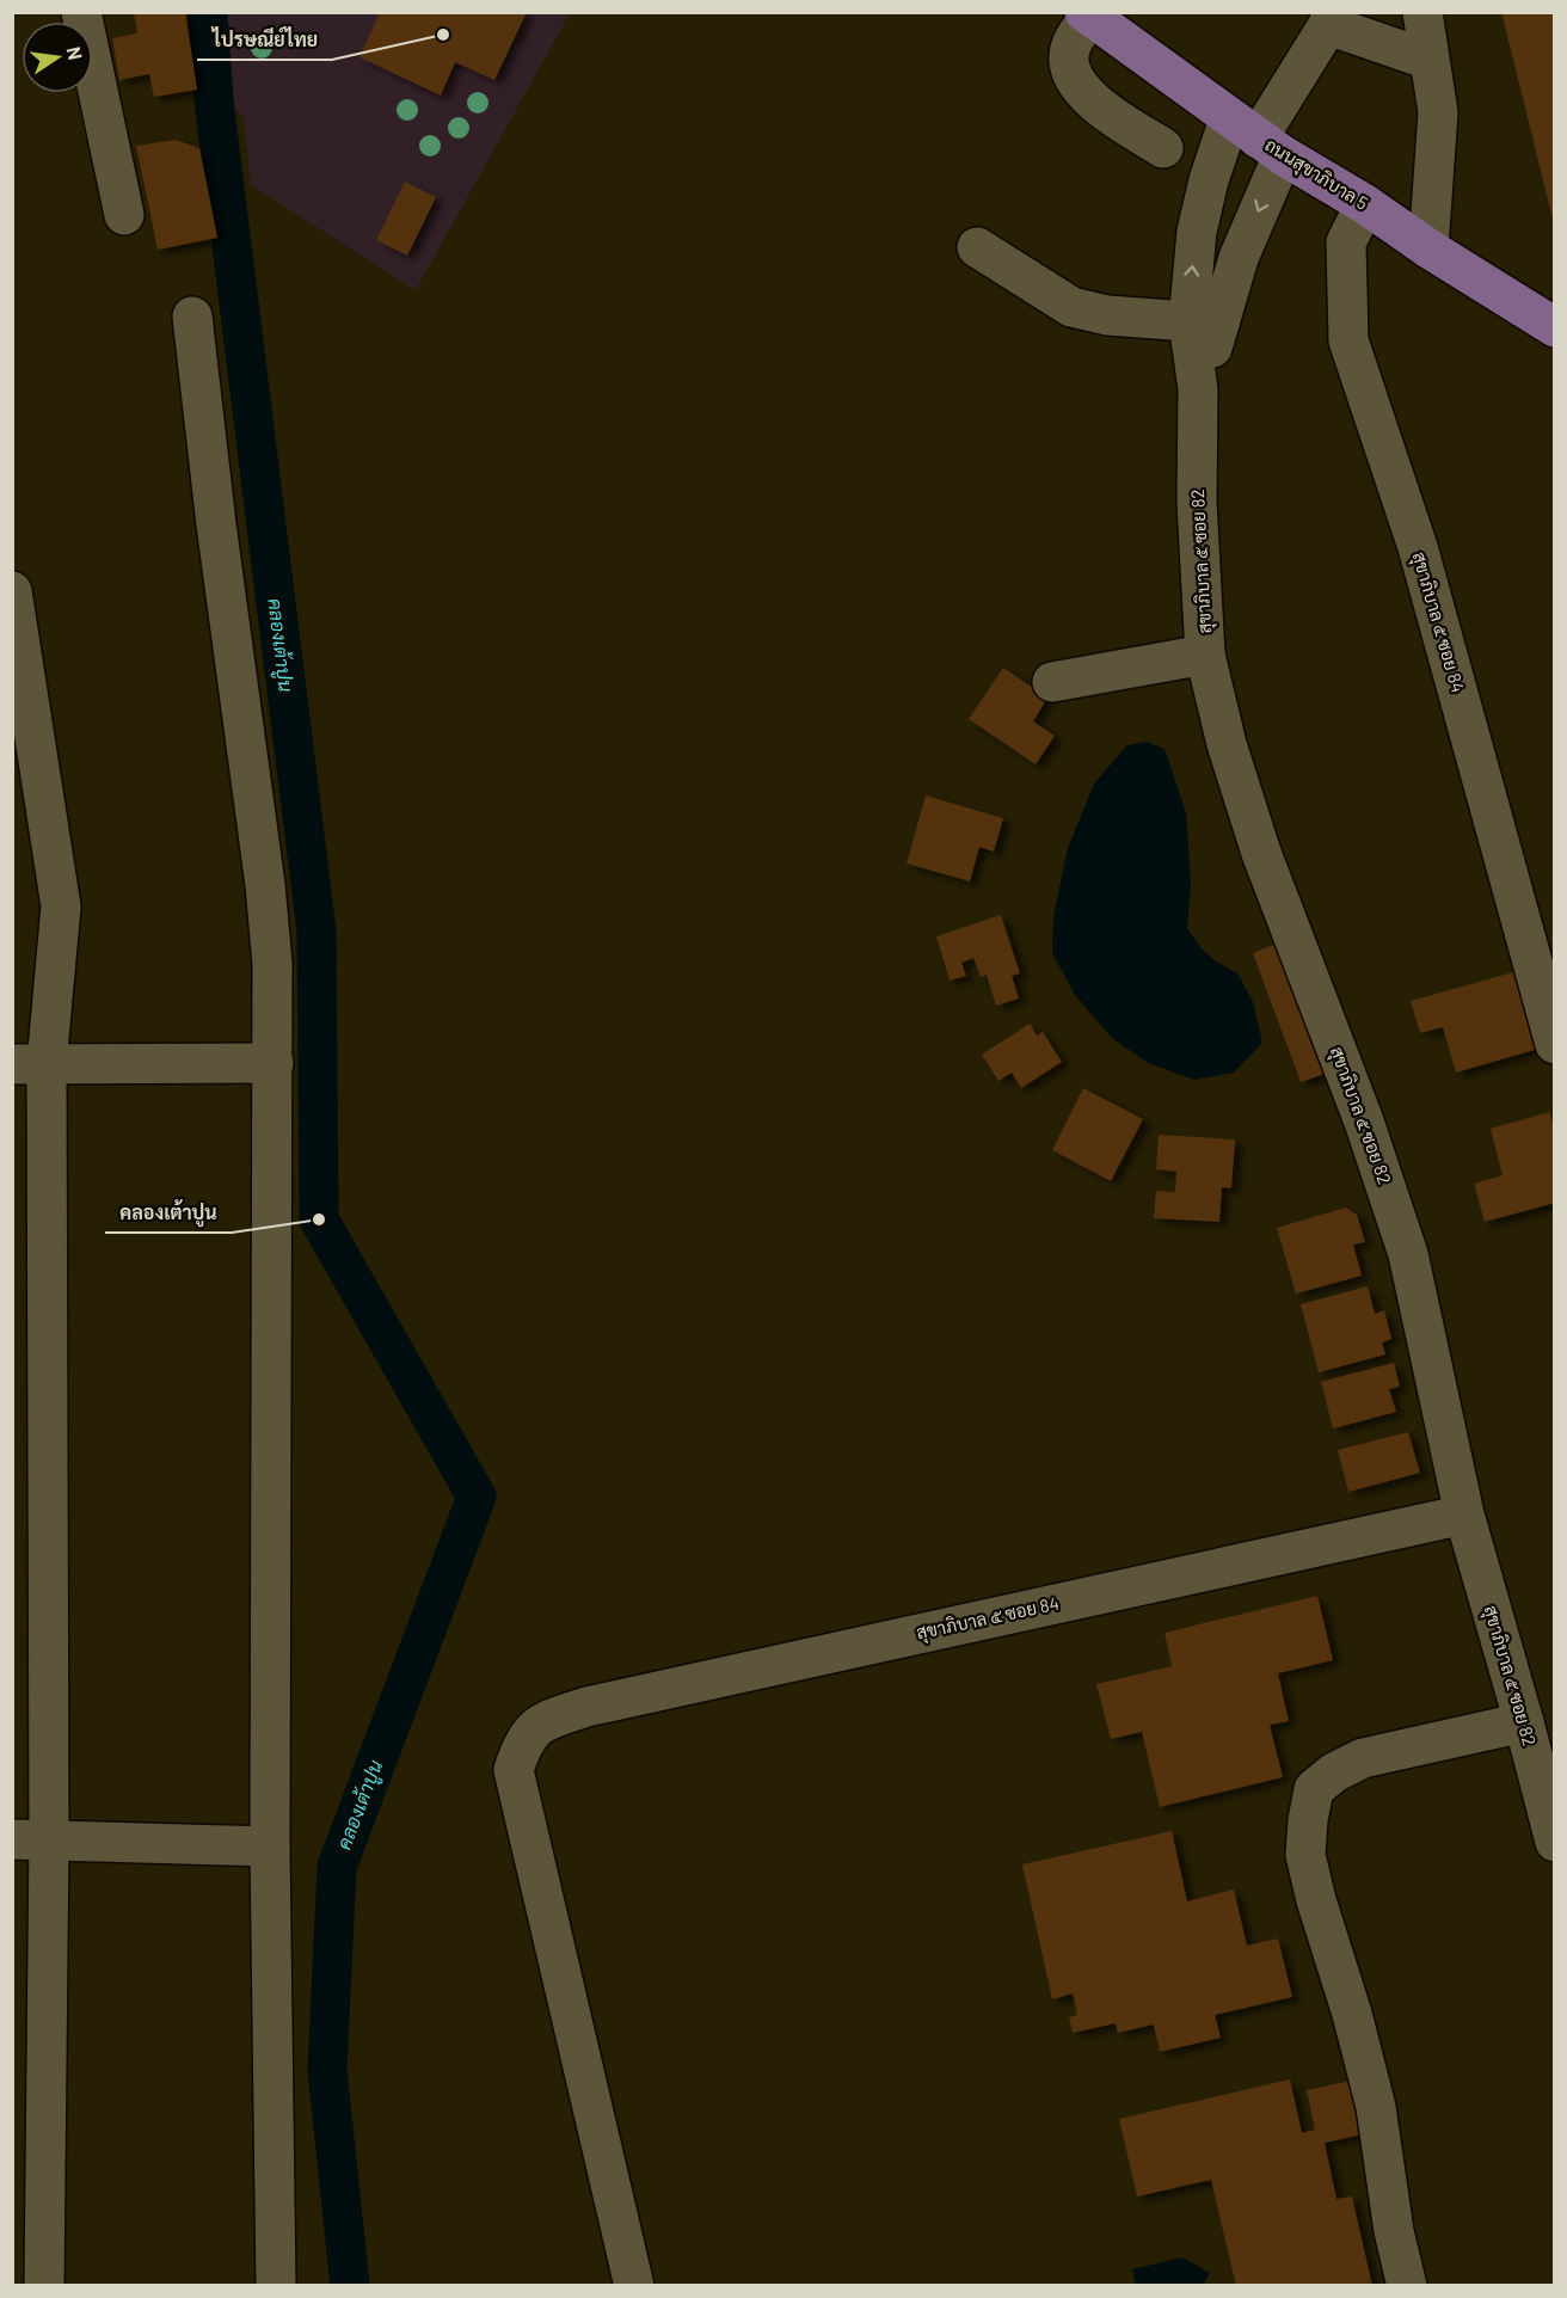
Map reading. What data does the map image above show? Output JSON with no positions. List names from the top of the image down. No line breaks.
{"streets":{"main road":["ถนนสุขาภิบาล 5"],"street":["สุขาภิบาล ๕ ซอย 82","สุขาภิบาล ๕ ซอย 84"]},"crossings":[["ถนนสุขาภิบาล 5","สุขาภิบาล ๕ ซอย 82"],["ถนนสุขาภิบาล 5","สุขาภิบาล ๕ ซอย 84"],["สุขาภิบาล ๕ ซอย 82","สุขาภิบาล ๕ ซอย 84"]],"water":["คลองเต้าปูน"],"places":["ไปรษณีย์ไทย","คลองเต้าปูน"],"north":"right"}
